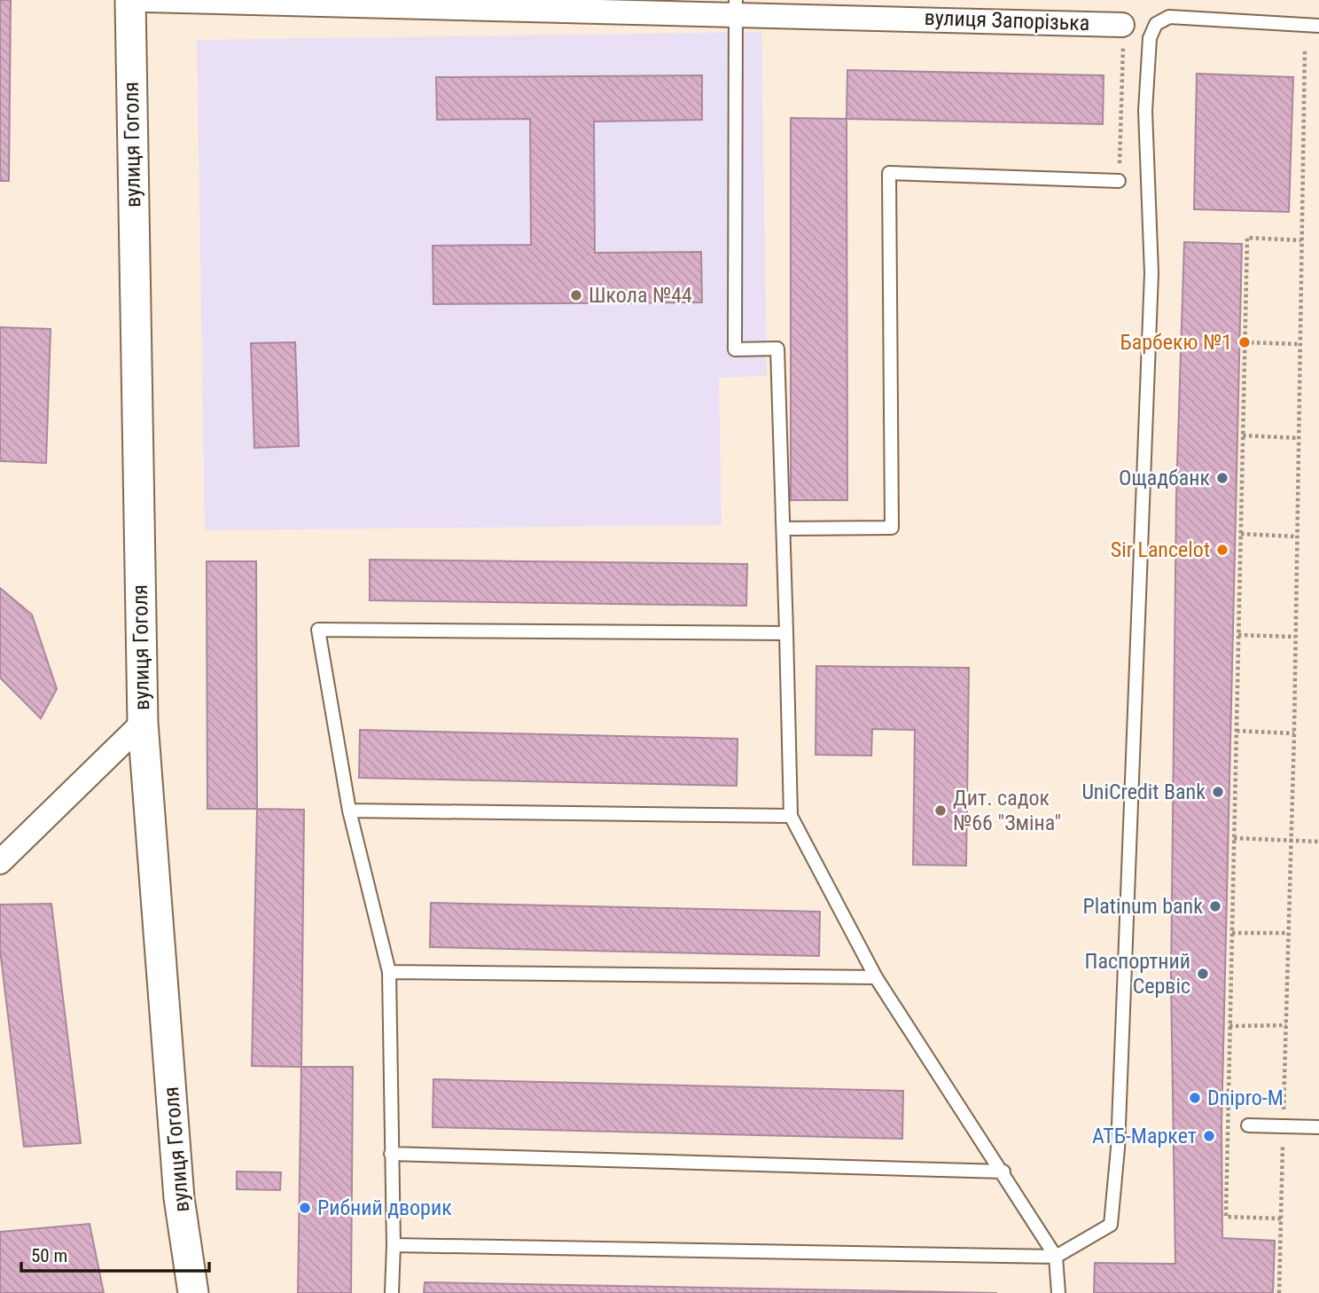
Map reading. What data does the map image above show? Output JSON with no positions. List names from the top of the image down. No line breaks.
{"streets":{"street":["вулиця Запорізька","вулиця Гоголя"]},"places":["Школа №44","Барбекю №1","Ощадбанк","Sir Lancelot","UniCredit Bank","Дит. садок №66 \"Зміна\"","Platinum bank","Паспортний Сервіс","Dnipro-M","АТБ-Маркет","Рибний дворик"],"scale_bar":"50 m"}
